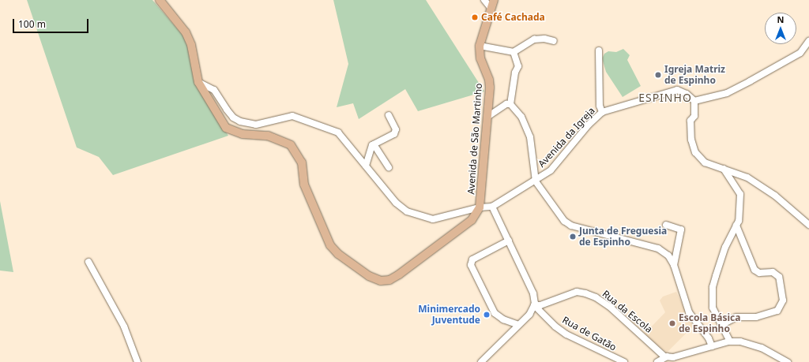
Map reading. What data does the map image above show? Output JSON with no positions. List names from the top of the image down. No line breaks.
{"streets":{"main road":["Avenida de São Martinho"],"street":["Avenida da Igreja","Rua da Escola","Rua de Gatão"]},"crossings":[["Rua da Escola","Rua de Gatão"]],"districts":["ESPINHO"],"places":["Café Cachada","Igreja Matriz de Espinho","Junta de Freguesia de Espinho","Minimercado Juventude","Escola Básica de Espinho"],"scale_bar":"100 m","north":"top"}
